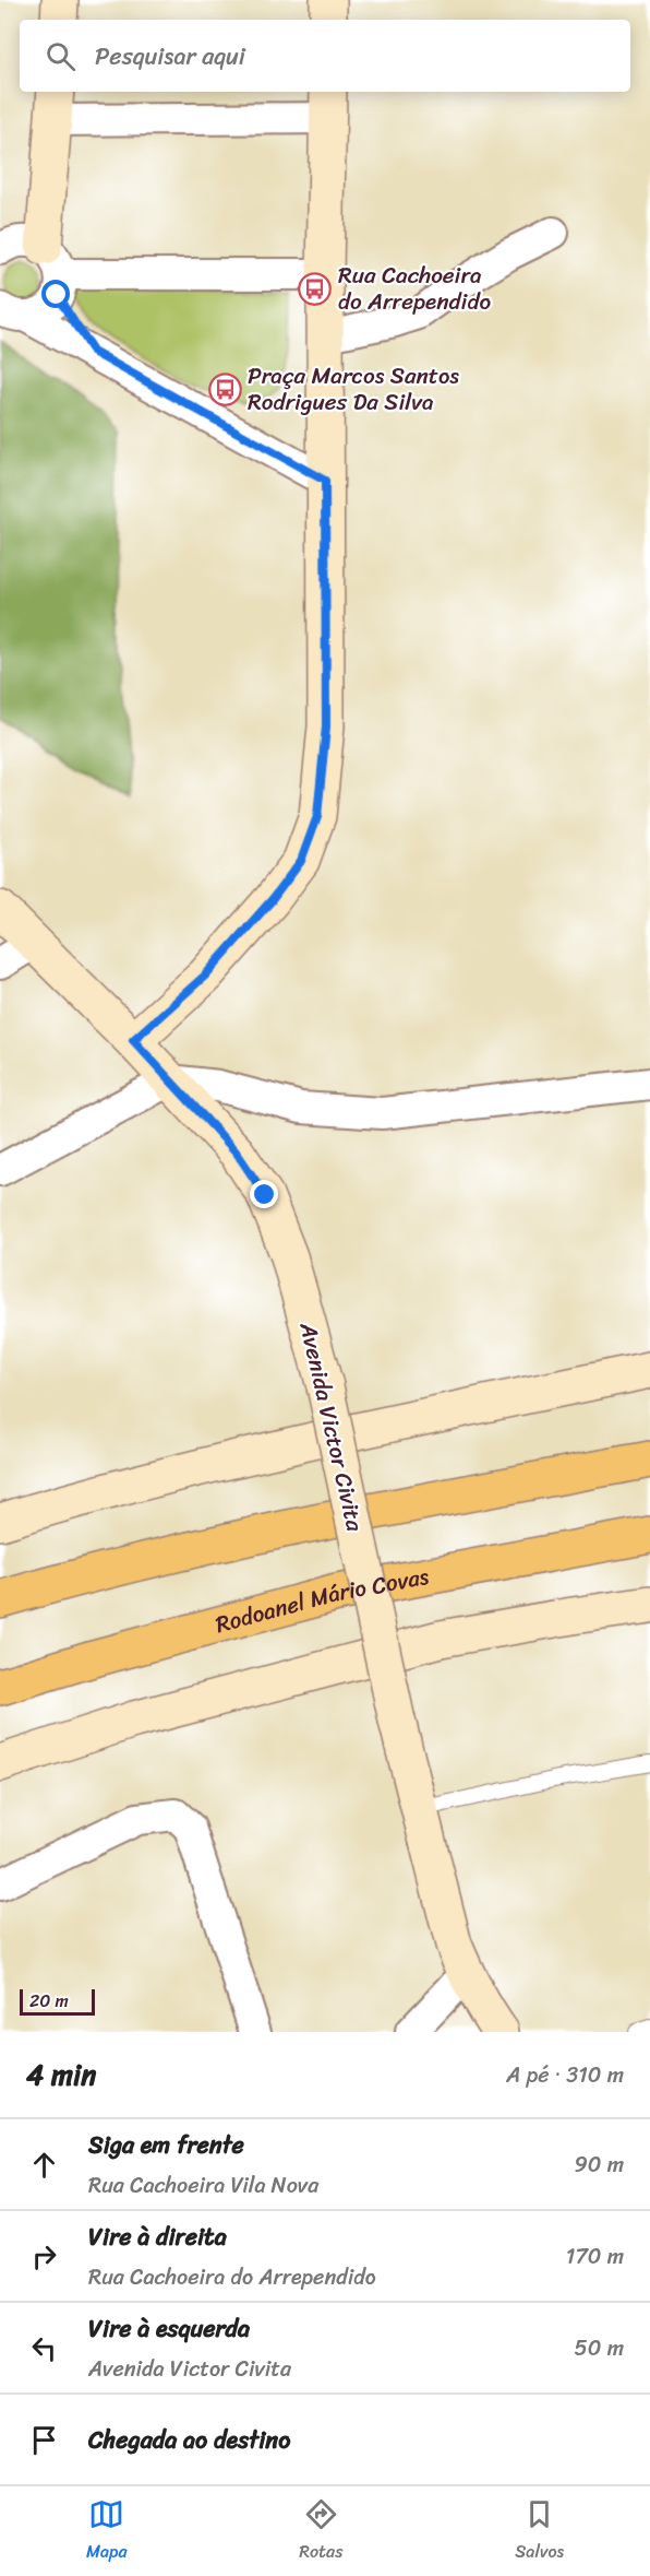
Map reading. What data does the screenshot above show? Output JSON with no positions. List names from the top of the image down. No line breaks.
{"streets":{"highway":["Rodoanel Mário Covas"],"main road":["Avenida Victor Civita"]},"places":{"bus stop":["Rua Cachoeira do Arrependido","Praça Marcos Santos Rodrigues Da Silva"]},"scale_bar":"20 m","page":{"search":"Pesquisar aqui","scale":"20 m","heading":["4 min","A pé · 310 m"],"list":[["Siga em frente","Rua Cachoeira Vila Nova","90 m"],["Vire à direita","Rua Cachoeira do Arrependido","170 m"],["Vire à esquerda","Avenida Victor Civita","50 m"],"Chegada ao destino"],"nav":["Mapa","Rotas","Salvos"]}}
